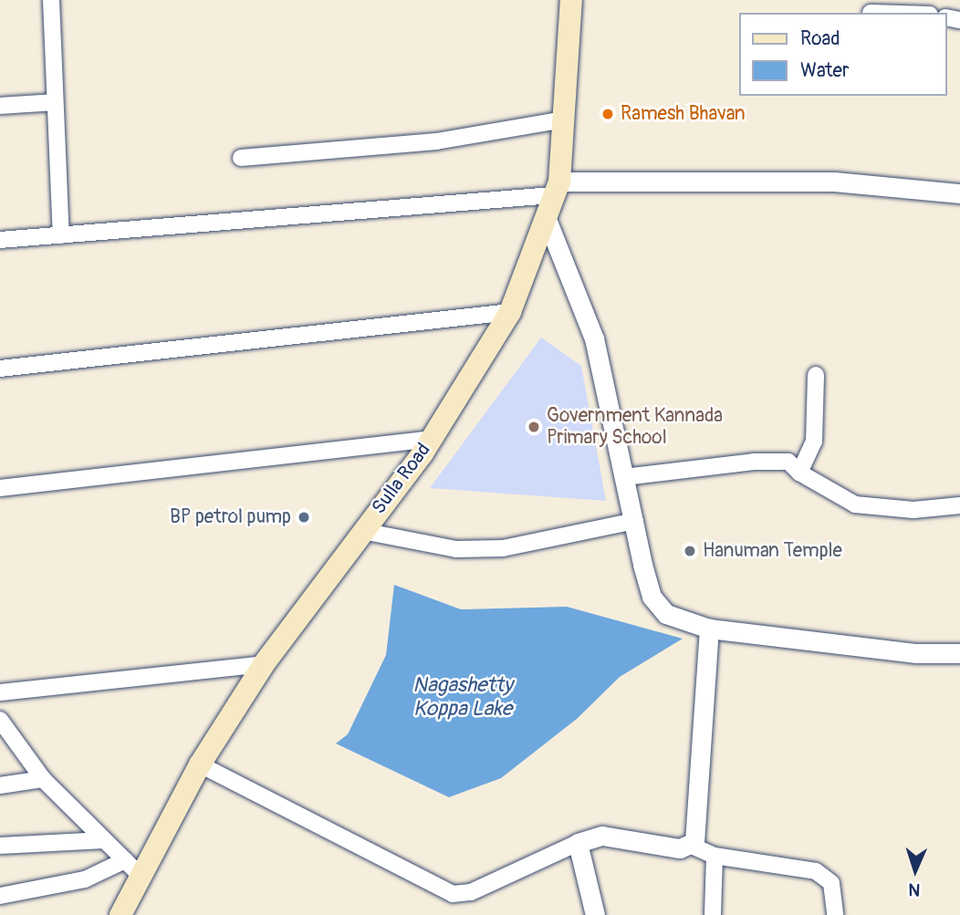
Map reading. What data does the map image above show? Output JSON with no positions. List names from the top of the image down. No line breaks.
{"streets":{"main road":["Sulla Road"]},"water":["Nagashetty Koppa Lake"],"places":["Ramesh Bhavan","Government Kannada Primary School","BP petrol pump","Hanuman Temple"],"legend":["Road","Water"],"north":"bottom"}
